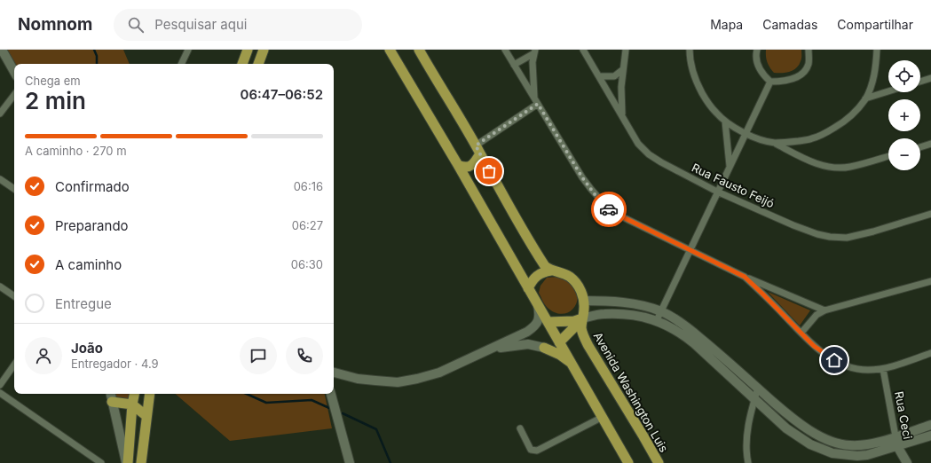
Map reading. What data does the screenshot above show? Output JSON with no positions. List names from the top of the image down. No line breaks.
{"streets":{"main road":["Avenida Washington Luis","Rua Ceci"],"street":["Rua Fausto Feijó"]},"page":{"header":"Nomnom","search":"Pesquisar aqui","nav":["Mapa","Camadas","Compartilhar"],"map_buttons":["+","−"],"heading":["2 min","Chega em","06:47–06:52"],"panel":["João","Entregador · 4.9"],"bar":"A caminho · 270 m","list":[["Confirmado","06:16"],["Preparando","06:27"],["A caminho","06:30"],"Entregue"]}}
